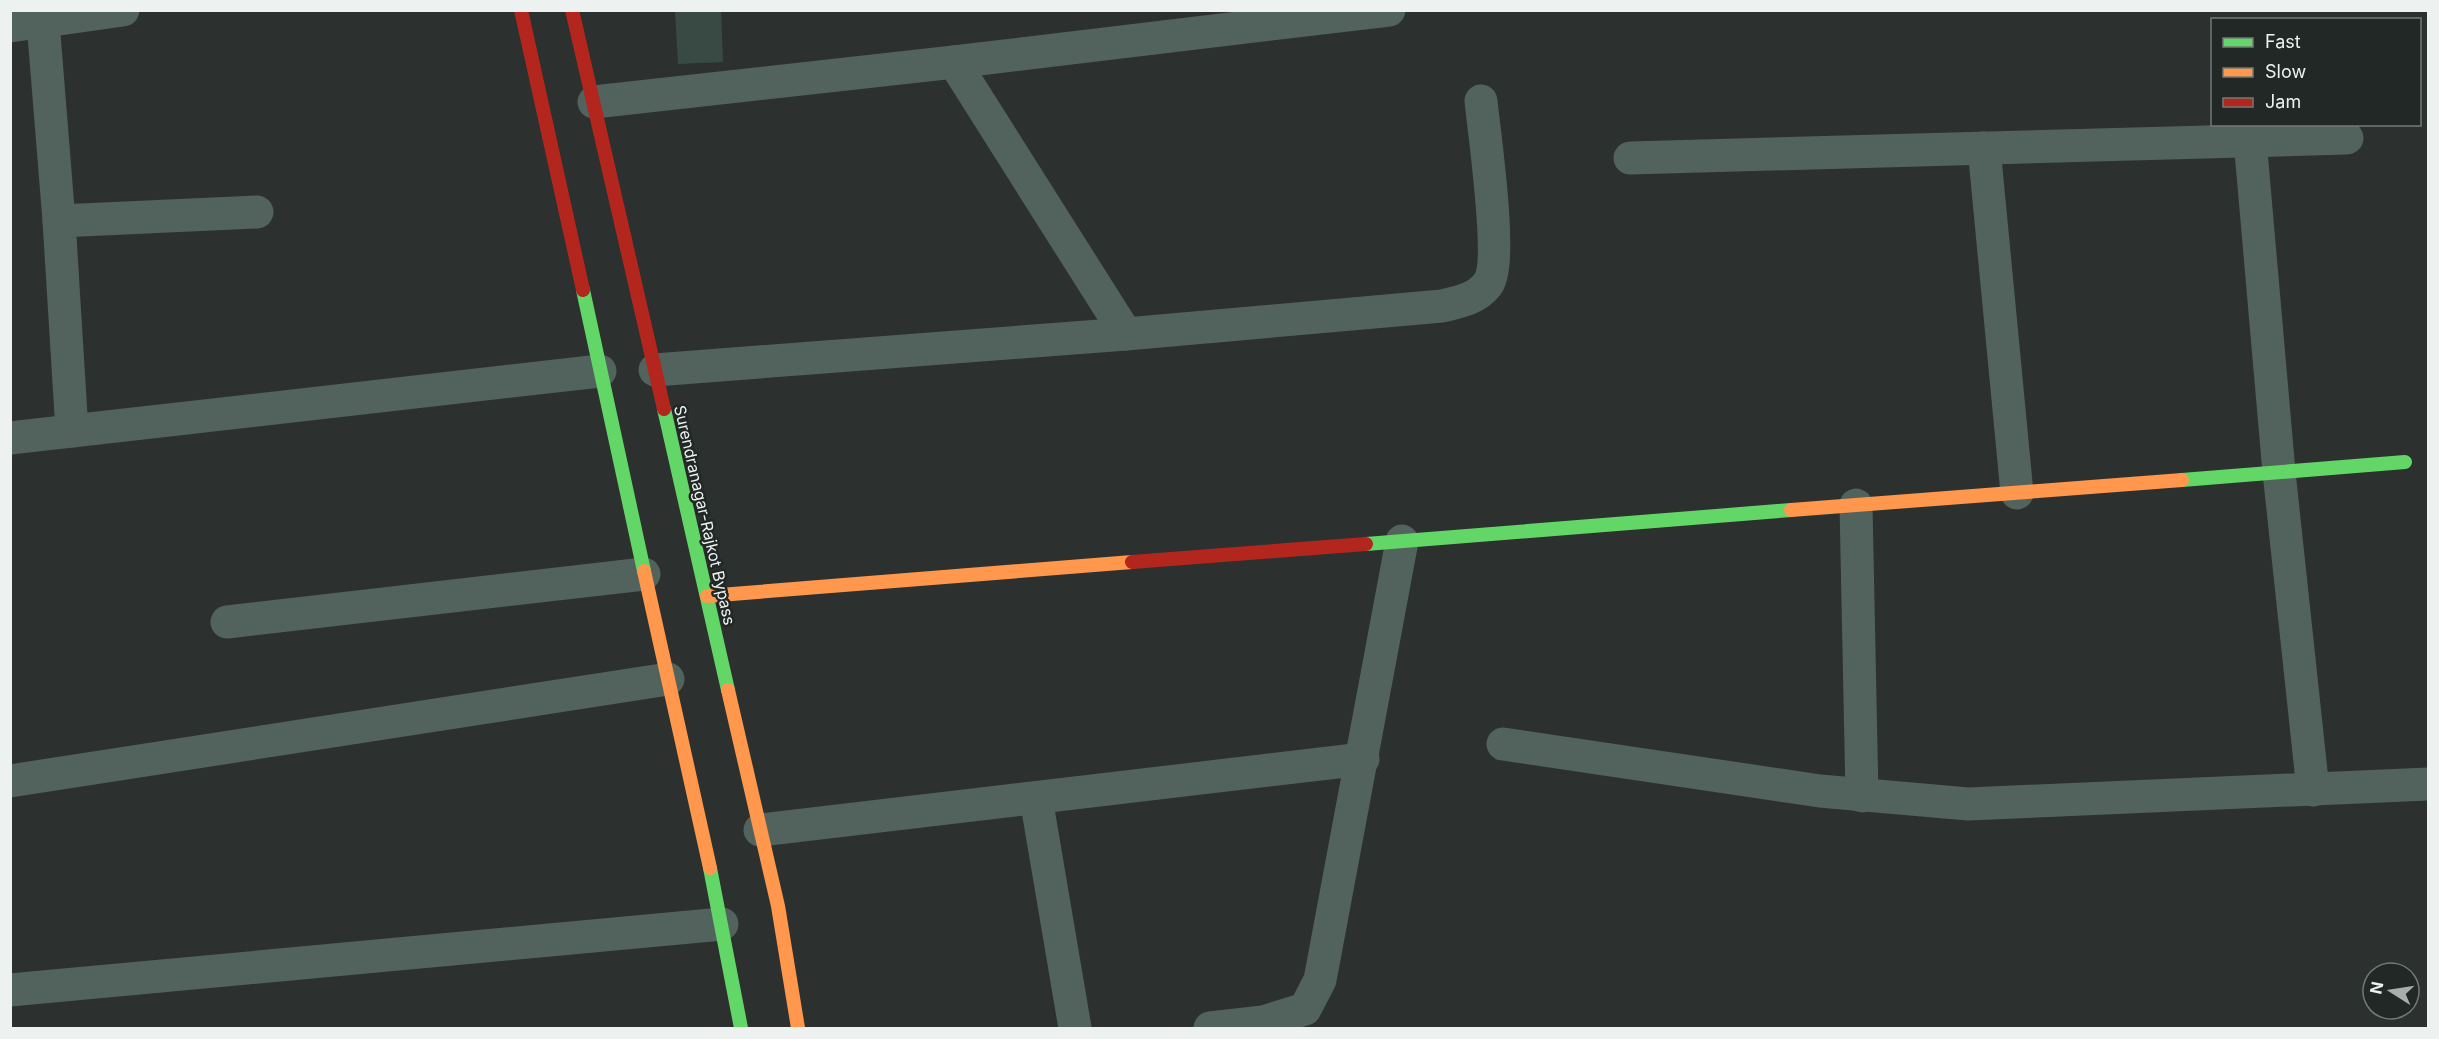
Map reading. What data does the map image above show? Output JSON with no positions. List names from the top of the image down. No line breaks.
{"streets":{"main road":["Surendranagar-Rajkot Bypass"]},"legend":["Fast","Slow","Jam"],"north":"left"}
